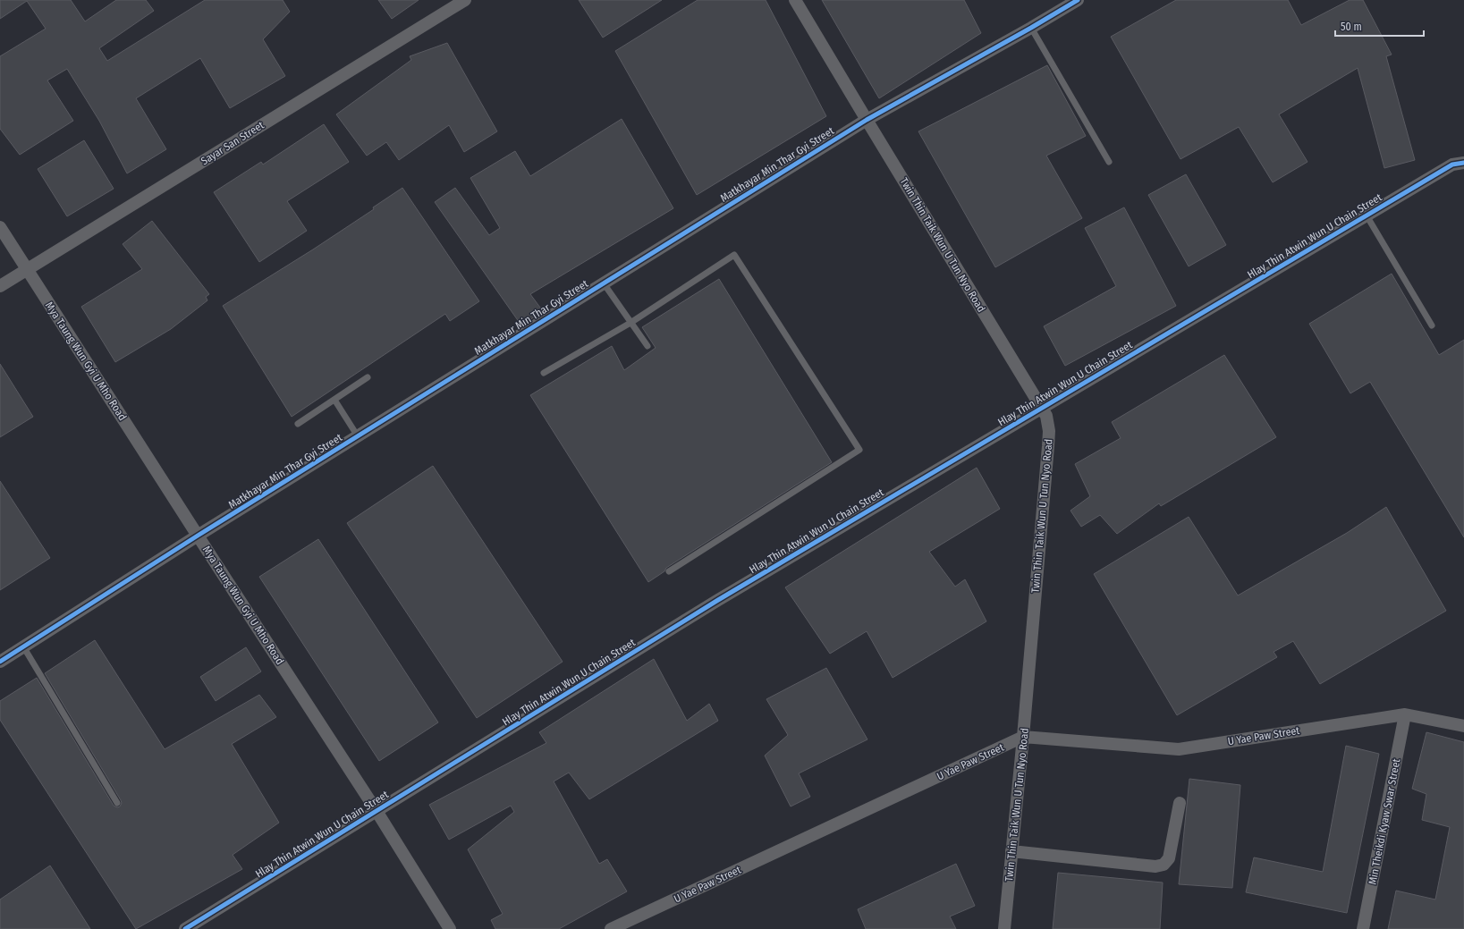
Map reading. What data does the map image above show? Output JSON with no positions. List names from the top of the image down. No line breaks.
{"streets":{"street":["Sayar San Street","Matkhayar Min Thar Gyi Street","Hlay Thin Atwin Wun U Chain Street","Twin Thin Taik Wun U Tun Nyo Road","Mya Taung Wun Gyi U Mho Road","U Yae Paw Street","Min Theikdi Kyaw Swar Street"]},"crossings":[["Sayar San Street","Mya Taung Wun Gyi U Mho Road"],["Matkhayar Min Thar Gyi Street","Twin Thin Taik Wun U Tun Nyo Road"],["Matkhayar Min Thar Gyi Street","Mya Taung Wun Gyi U Mho Road"],["Hlay Thin Atwin Wun U Chain Street","Twin Thin Taik Wun U Tun Nyo Road"],["Hlay Thin Atwin Wun U Chain Street","Mya Taung Wun Gyi U Mho Road"],["Twin Thin Taik Wun U Tun Nyo Road","U Yae Paw Street"],["U Yae Paw Street","Min Theikdi Kyaw Swar Street"]],"scale_bar":"50 m"}
